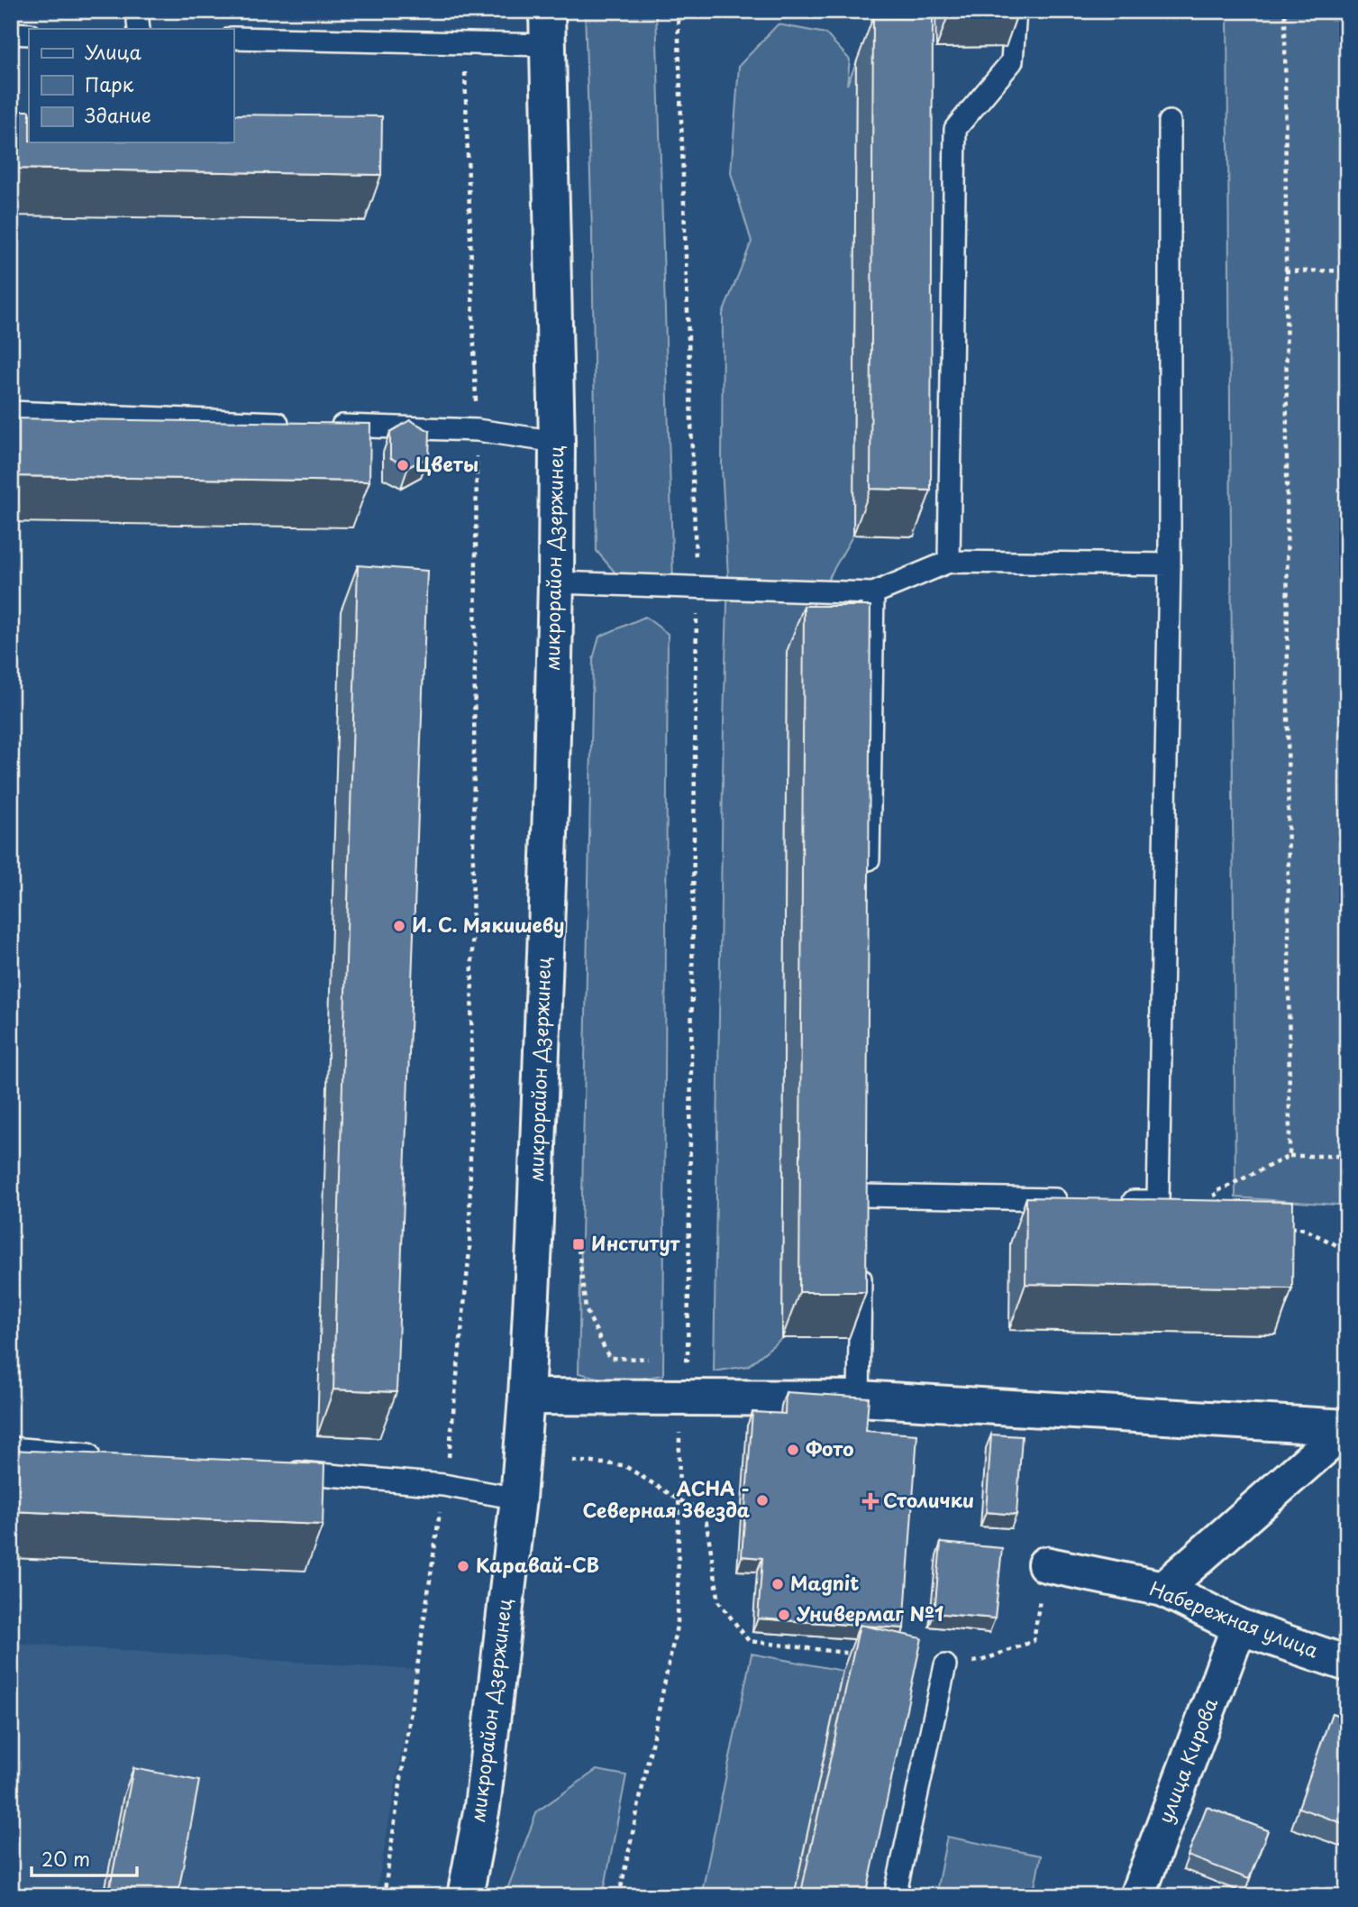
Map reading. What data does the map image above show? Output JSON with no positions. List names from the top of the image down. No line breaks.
{"streets":{"main road":["микрорайон Дзержинец","Набережная улица","улица Кирова"]},"crossings":[["Набережная улица","улица Кирова"]],"places":{"other":["Цветы","И. С. Мякишеву","Фото","АСНА - Северная Звезда","Каравай-СВ","Magnit","Универмаг №1"],"transit":["Институт"],"health":["Столички"]},"legend":["Улица","Парк","Здание"],"scale_bar":"20 m"}
